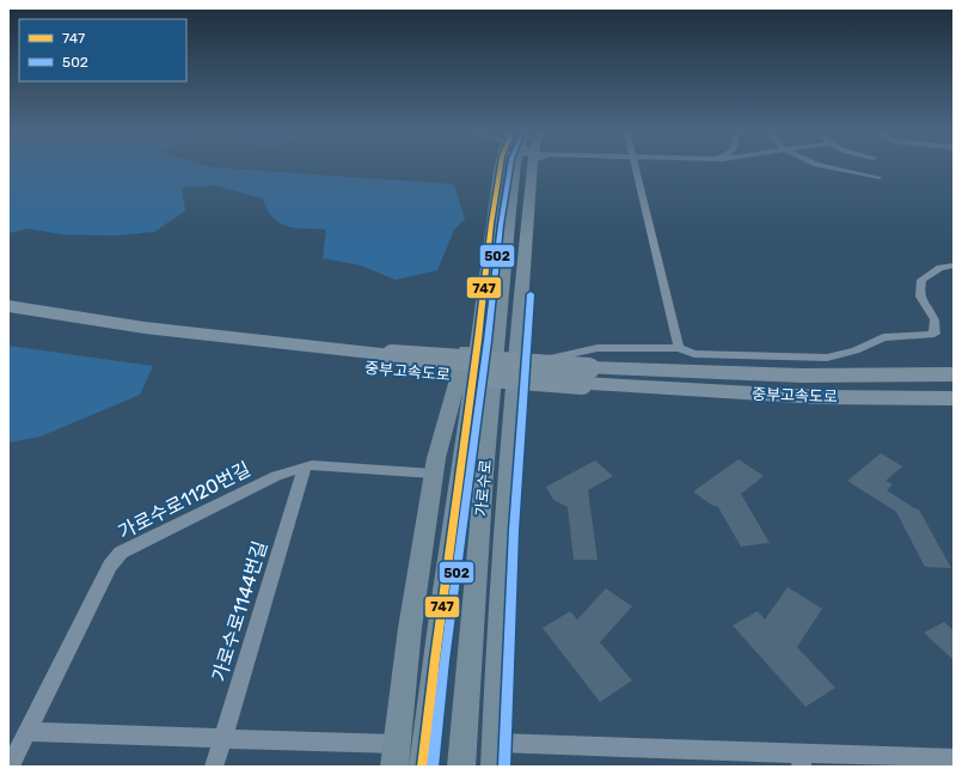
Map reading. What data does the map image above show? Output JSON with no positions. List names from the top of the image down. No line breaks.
{"streets":{"highway":["중부고속도로"],"main road":["가로수로"],"street":["가로수로1120번길","가로수로1144번길"]},"crossings":[["가로수로1120번길","가로수로1144번길"]],"lines":["transit line 747","transit line 502"],"legend":["747","502"]}
